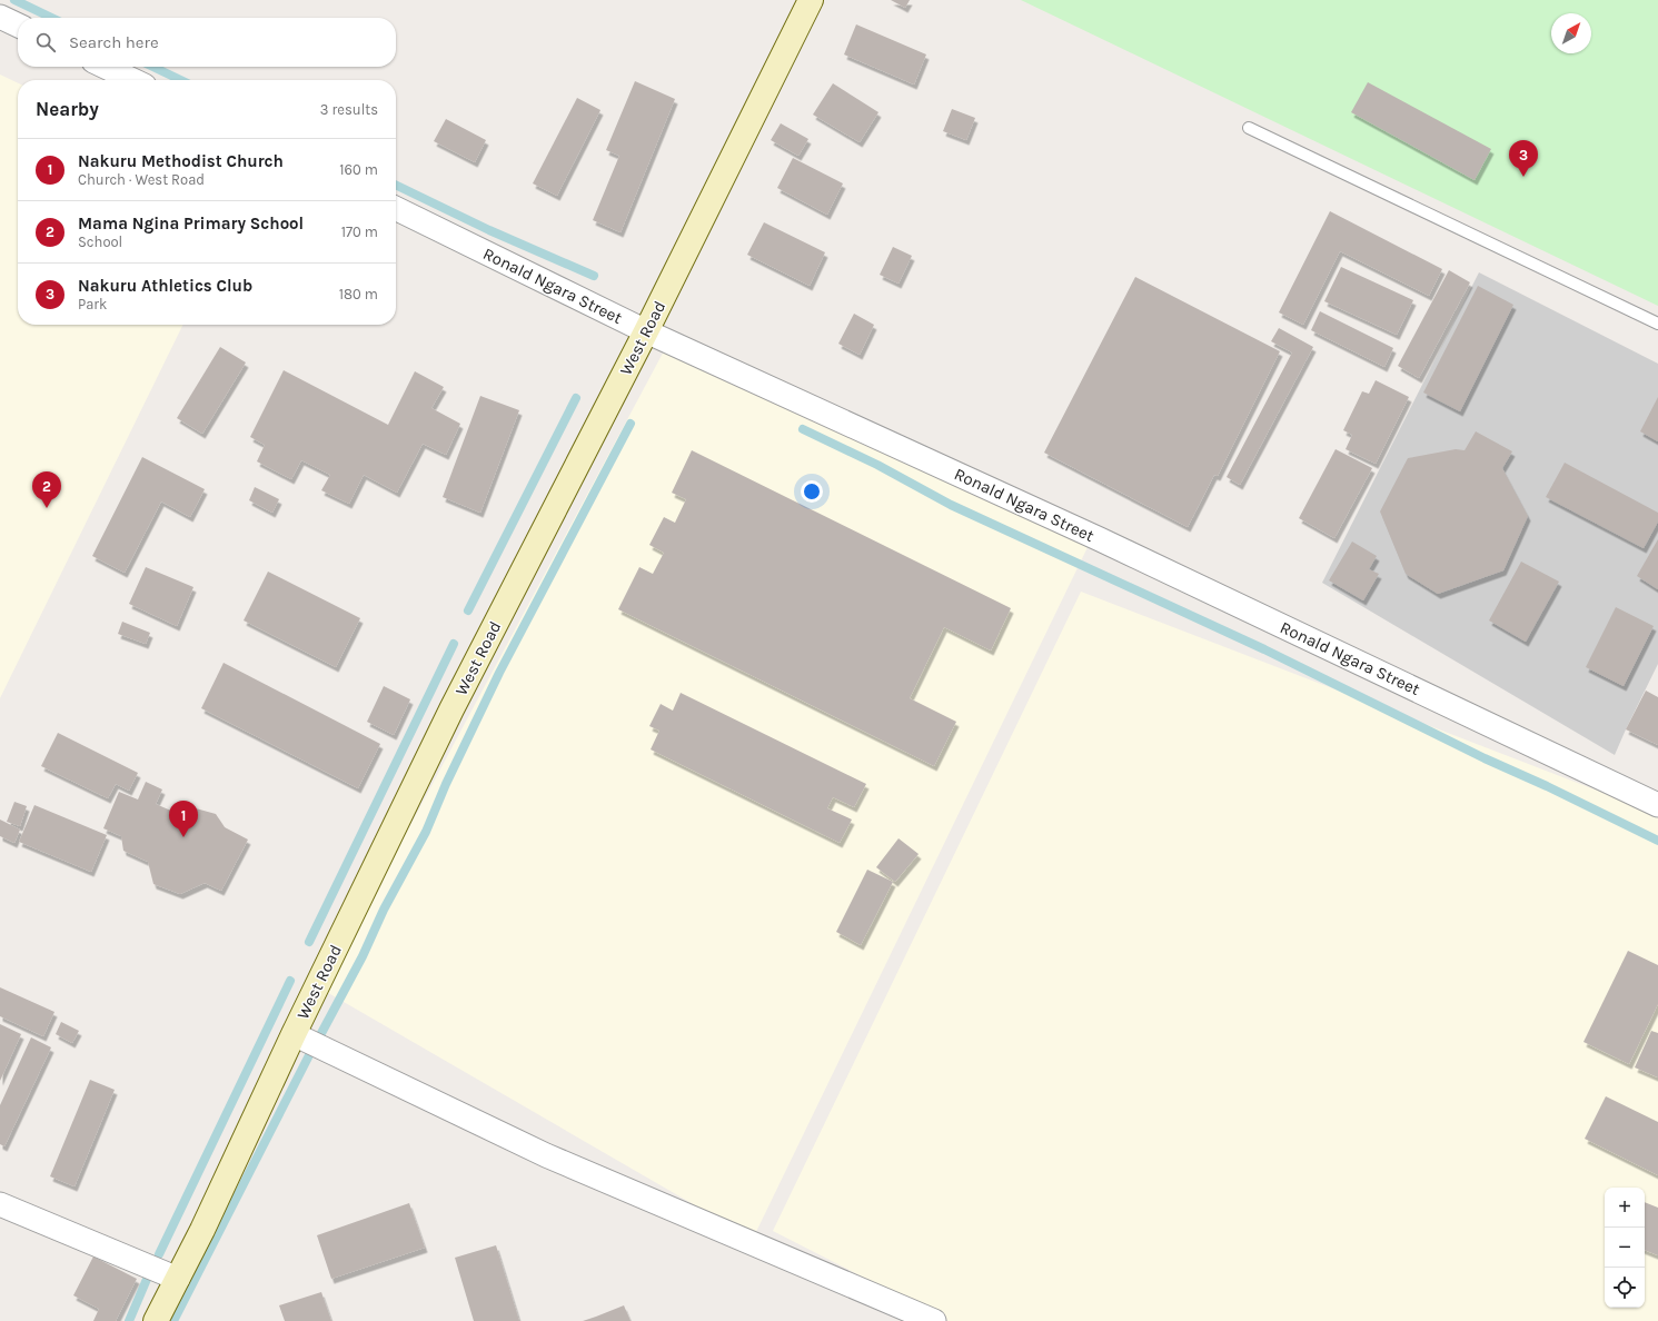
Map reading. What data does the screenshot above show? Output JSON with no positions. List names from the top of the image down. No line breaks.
{"streets":{"street":["Ronald Ngara Street","West Road"]},"crossings":[["Ronald Ngara Street","West Road"]],"north":"top right","page":{"search":"Search here","heading":["Nearby","3 results"],"list":[{"mark":"1","name":"Nakuru Methodist Church","note":"Church · West Road","value":"160 m"},{"mark":"2","name":"Mama Ngina Primary School","note":"School","value":"170 m"},{"mark":"3","name":"Nakuru Athletics Club","note":"Park","value":"180 m"}],"pins":["3","2","1"],"map_buttons":["+","−"]}}
